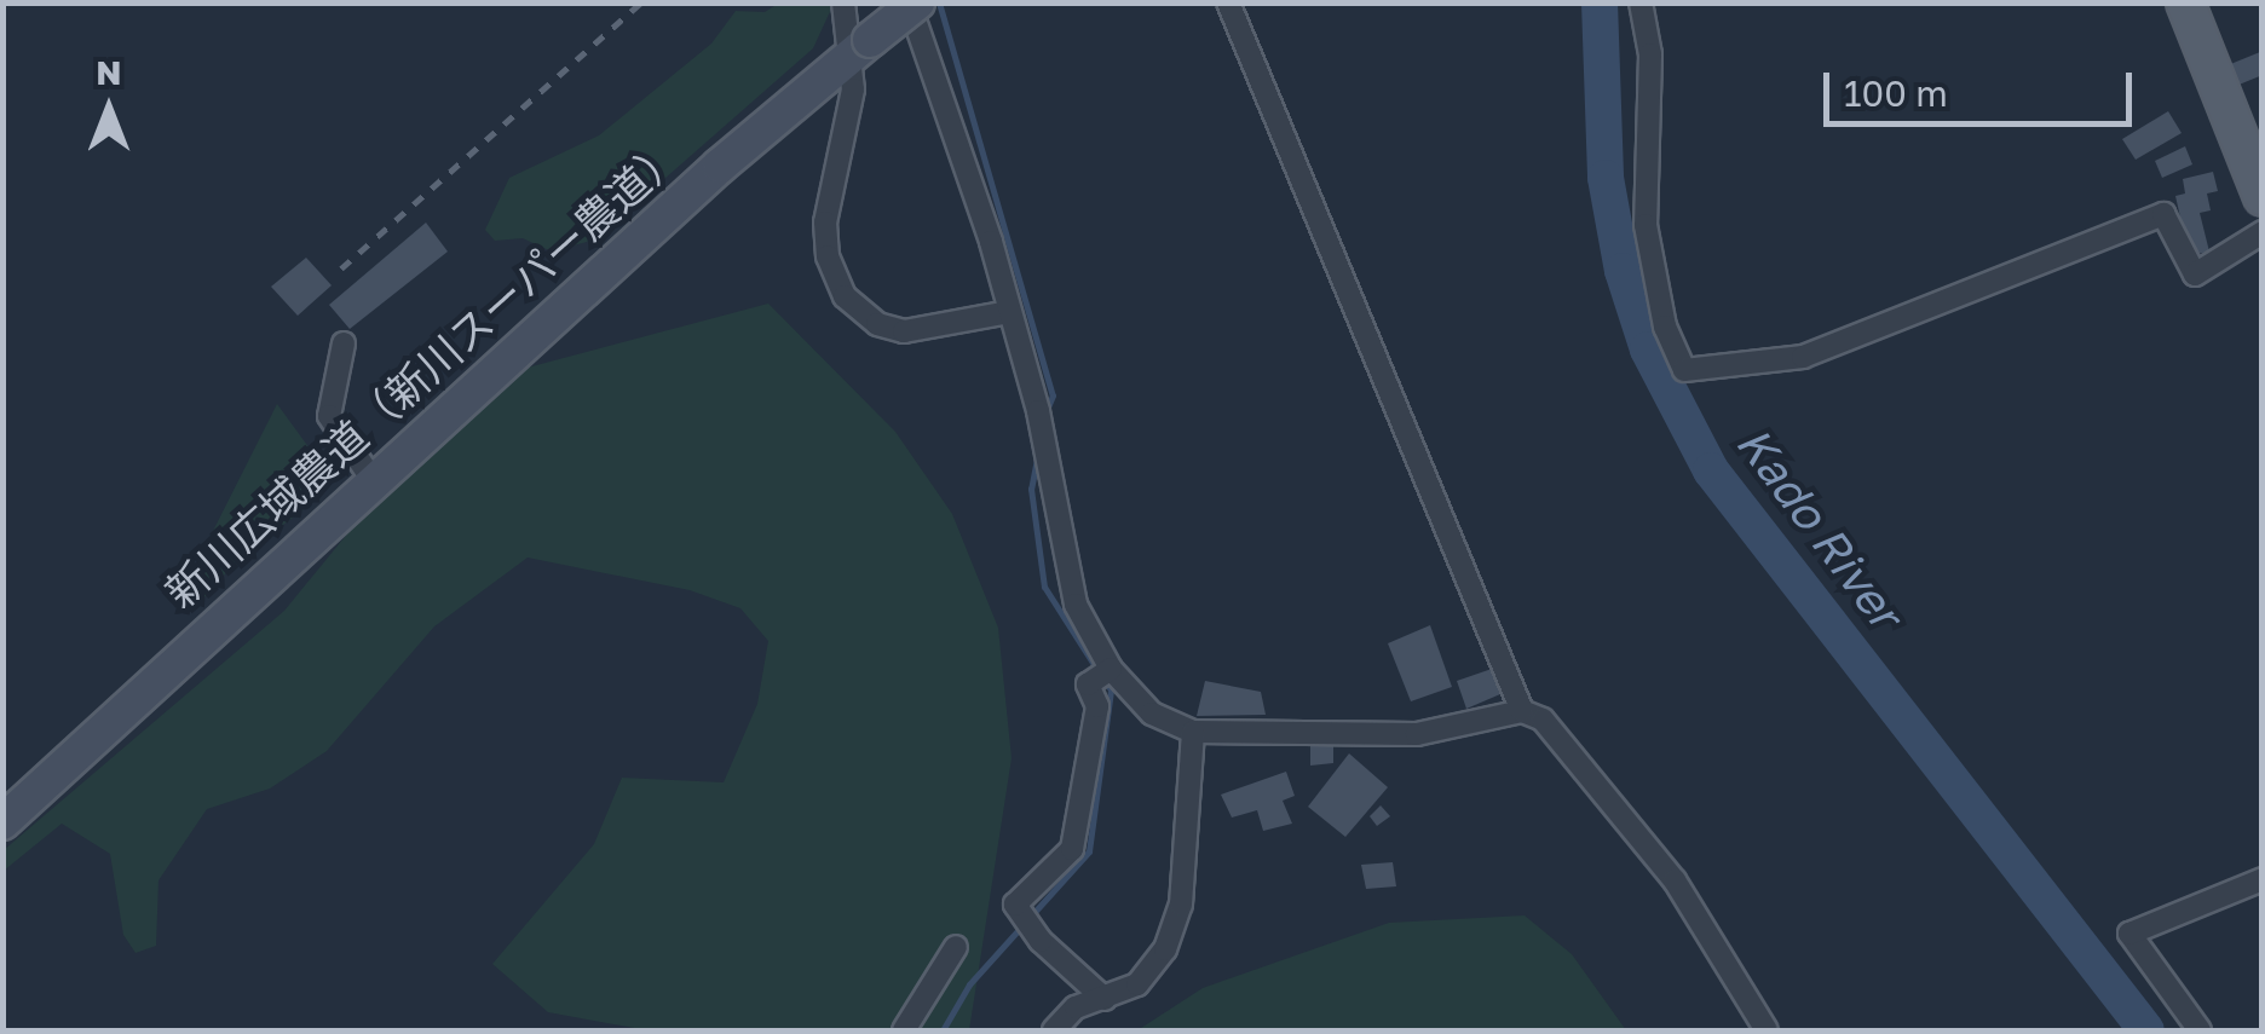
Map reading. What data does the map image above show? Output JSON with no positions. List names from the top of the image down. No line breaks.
{"streets":{"street":["新川広域農道（新川スーパー農道）"]},"water":["Kado River"],"scale_bar":"100 m","north":"top"}
